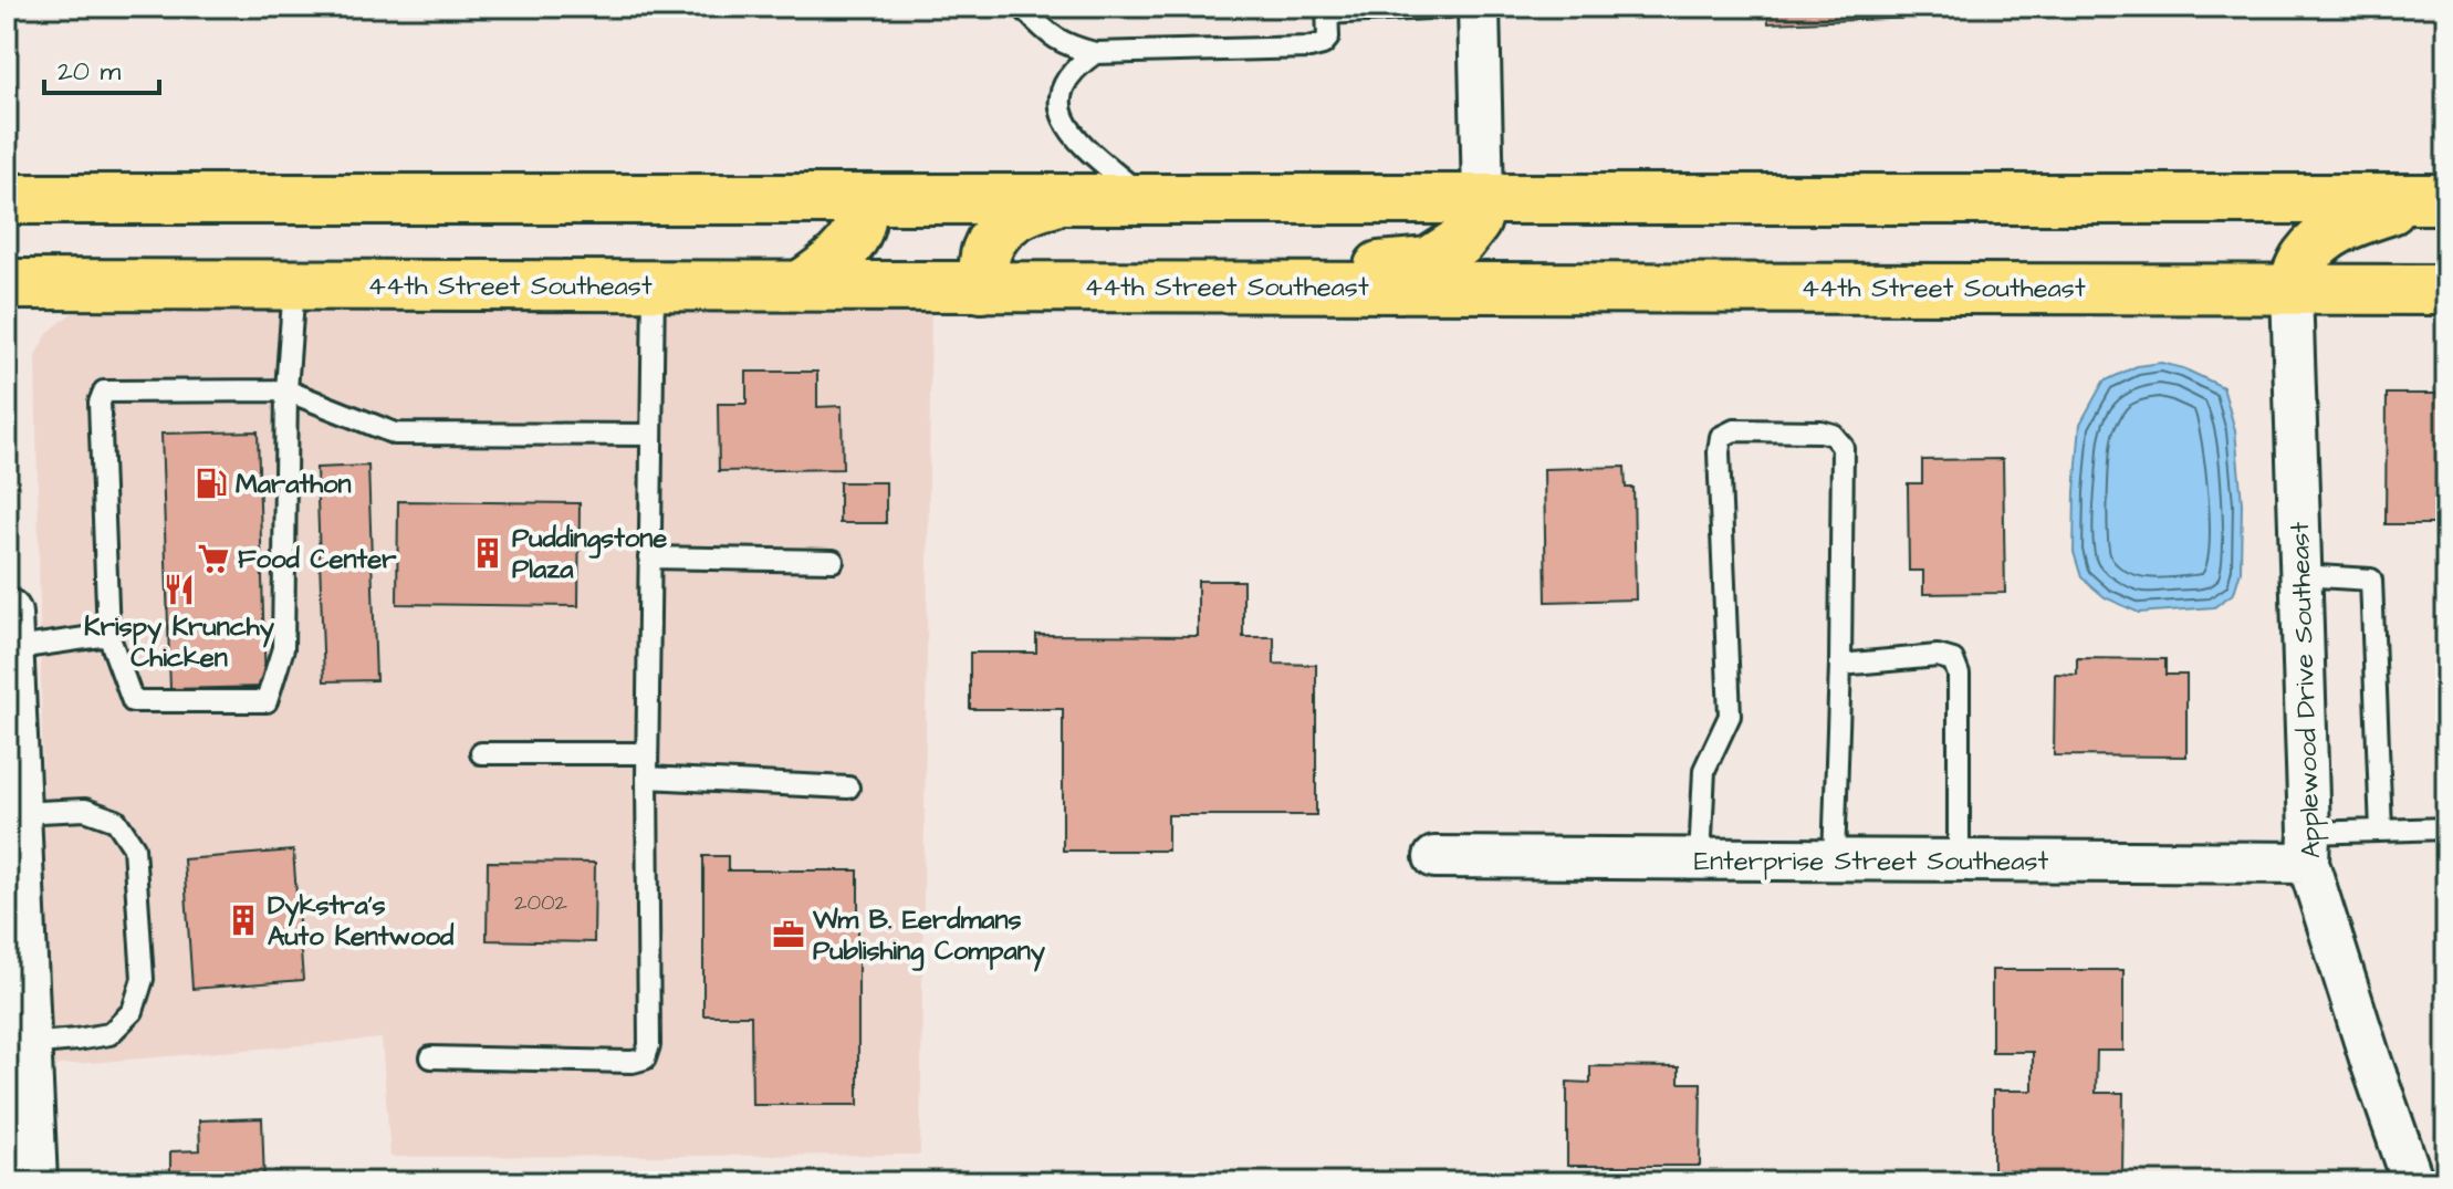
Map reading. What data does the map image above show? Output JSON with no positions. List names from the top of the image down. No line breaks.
{"streets":{"main road":["44th Street Southeast"],"street":["Applewood Drive Southeast","Enterprise Street Southeast"]},"crossings":[["44th Street Southeast","Applewood Drive Southeast"],["Applewood Drive Southeast","Enterprise Street Southeast"]],"places":{"fuel station":["Marathon"],"building":["Puddingstone Plaza","Dykstra's Auto Kentwood"],"supermarket":["Food Center"],"restaurant":["Krispy Krunchy Chicken"],"office":["Wm B. Eerdmans Publishing Company"]},"house_numbers":["2002"],"scale_bar":"20 m"}
